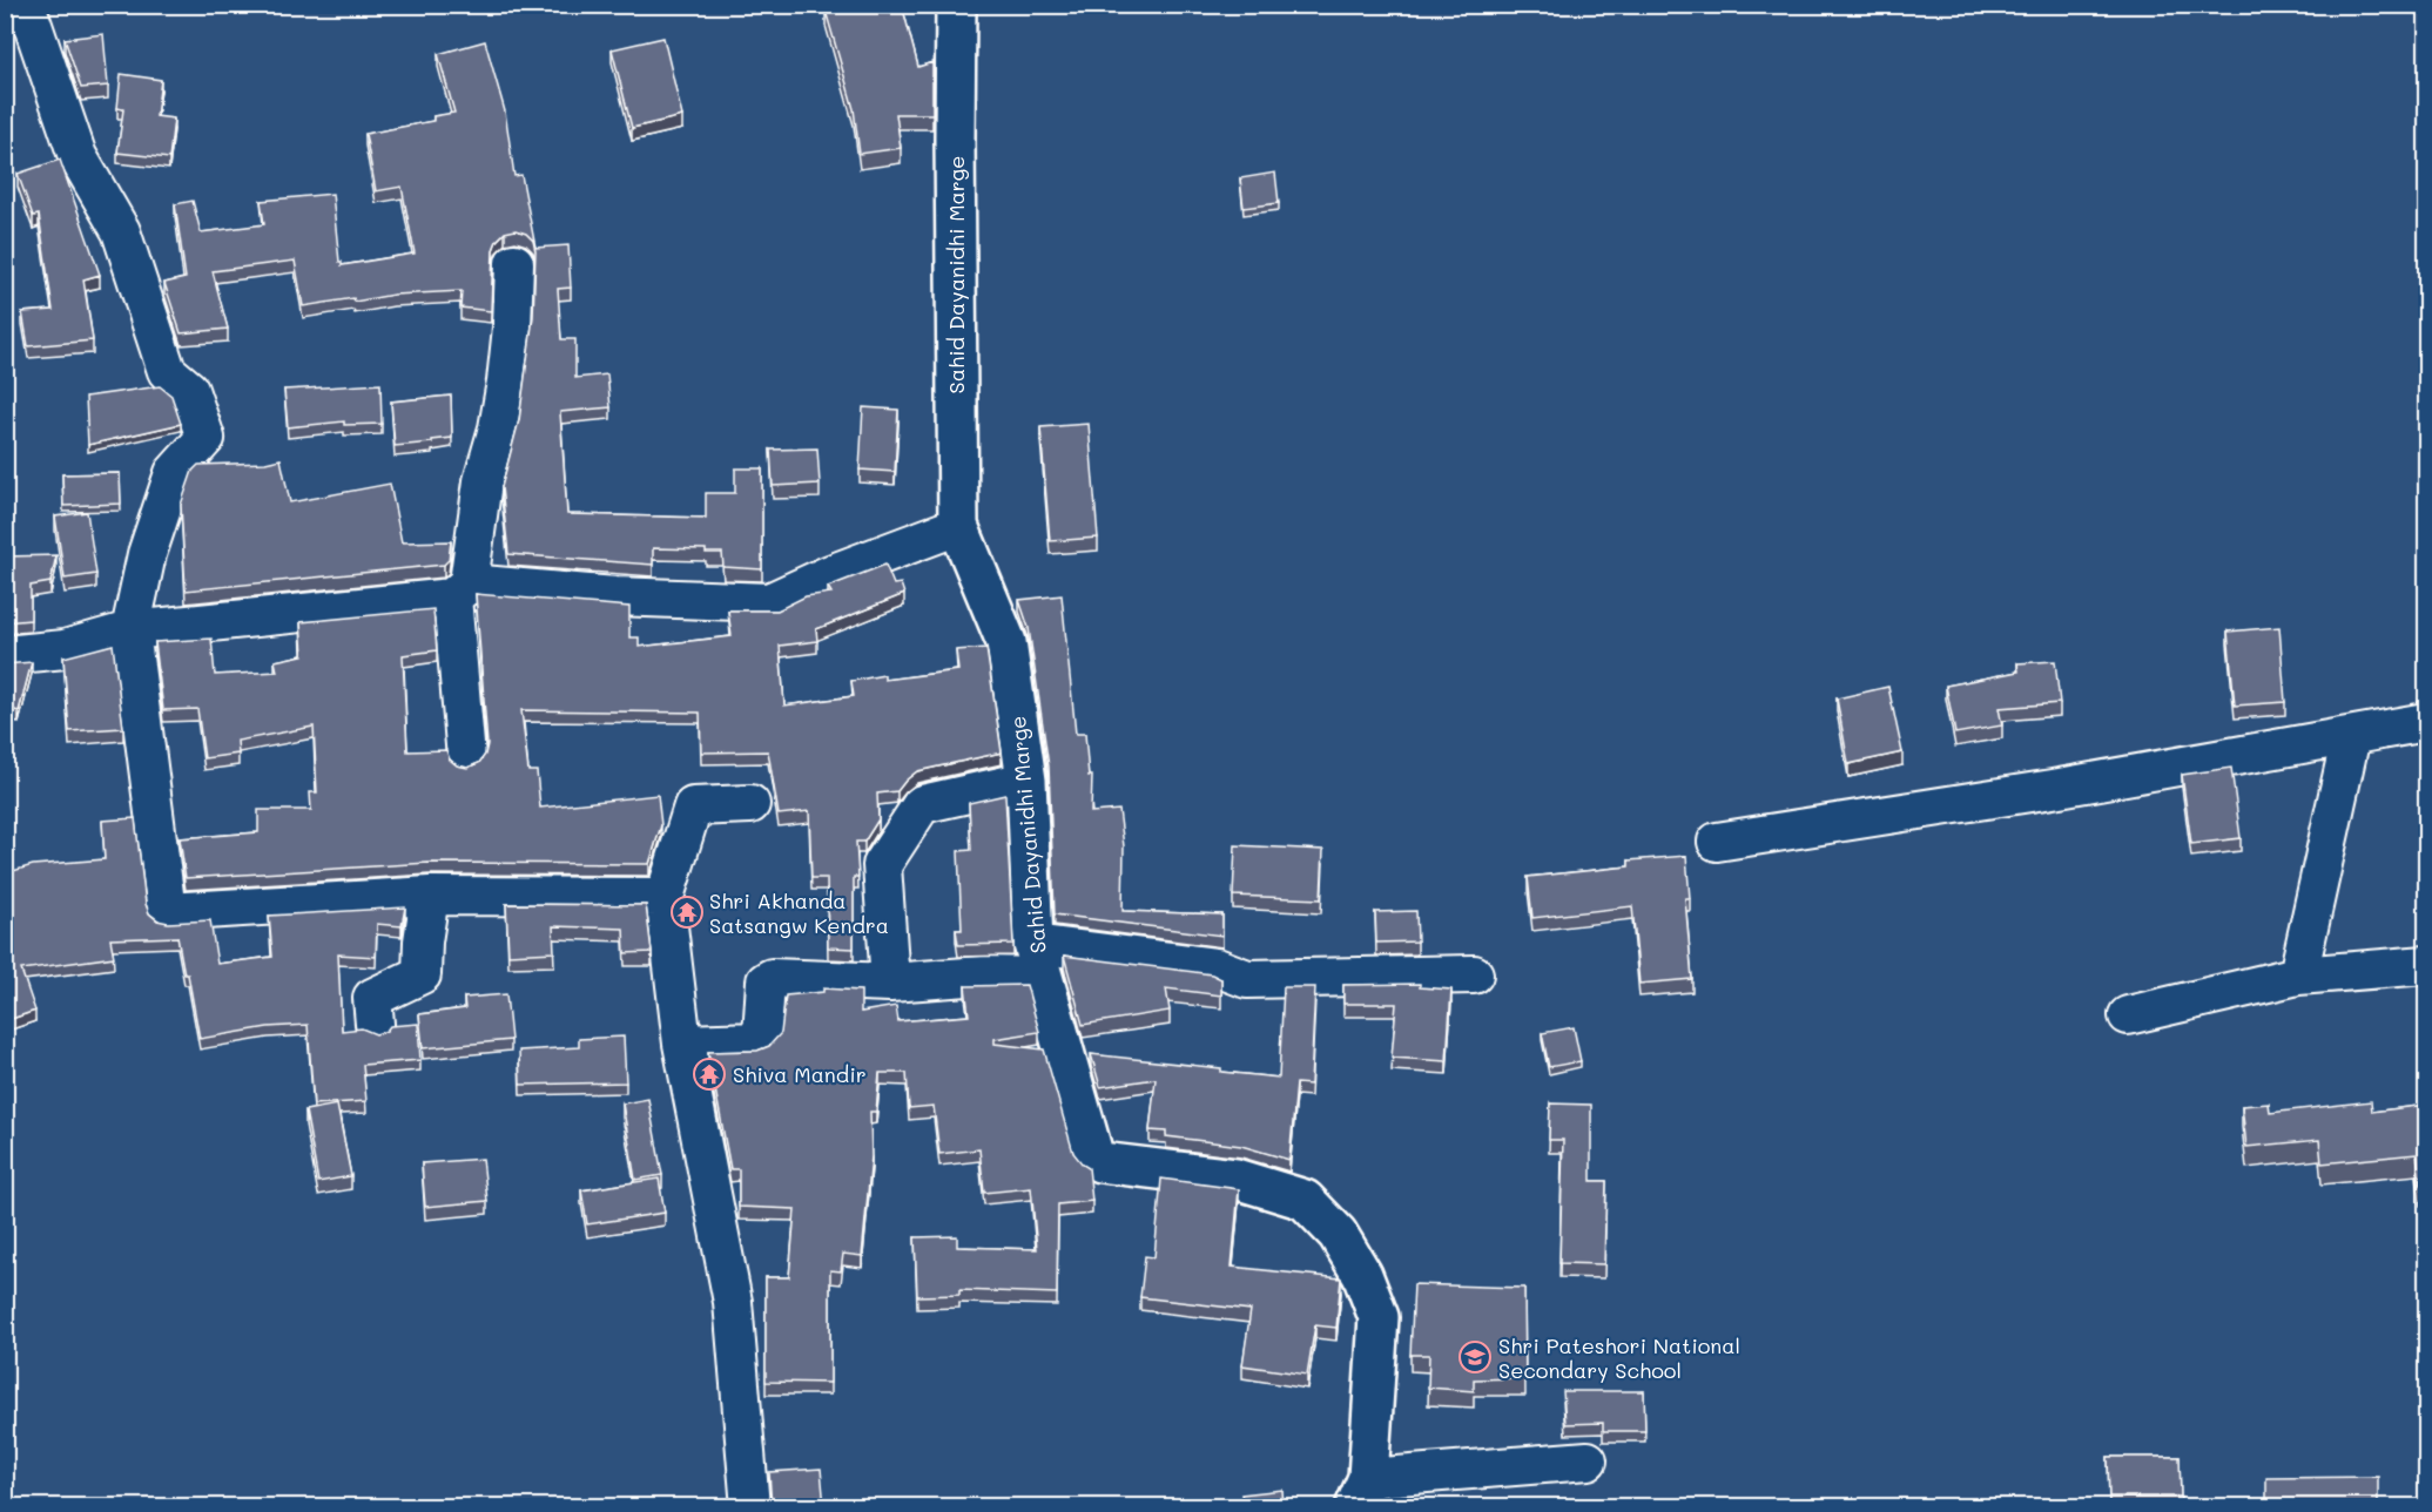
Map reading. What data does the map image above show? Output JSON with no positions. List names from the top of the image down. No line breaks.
{"streets":{"street":["Sahid Dayanidhi Marge"]},"places":{"temple":["Shri Akhanda Satsangw Kendra","Shiva Mandir"],"school or university":["Shri Pateshori National Secondary School"]}}
